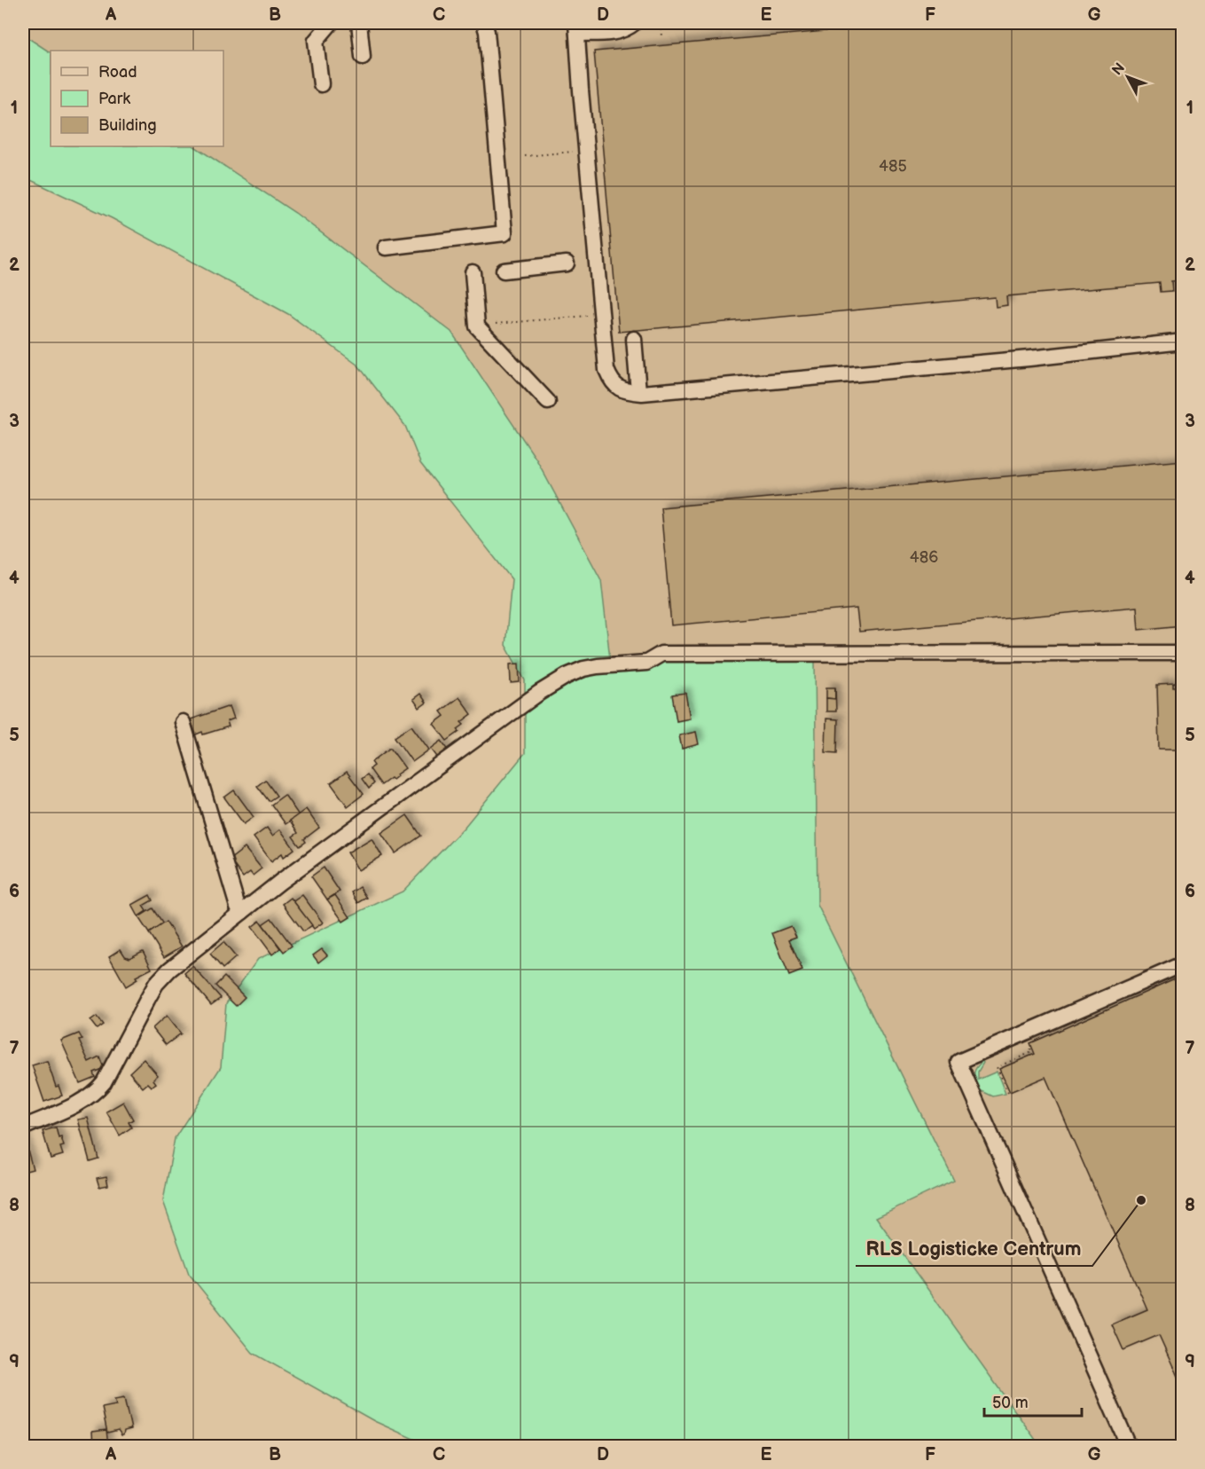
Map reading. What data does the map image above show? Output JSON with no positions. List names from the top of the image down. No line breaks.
{"places":["RLS Logisticke Centrum"],"house_numbers":["485","486"],"legend":["Road","Park","Building"],"scale_bar":"50 m","north":"top left","grid":{"columns":["A","B","C","D","E","F","G"],"rows":["1","2","3","4","5","6","7","8","9"]}}
